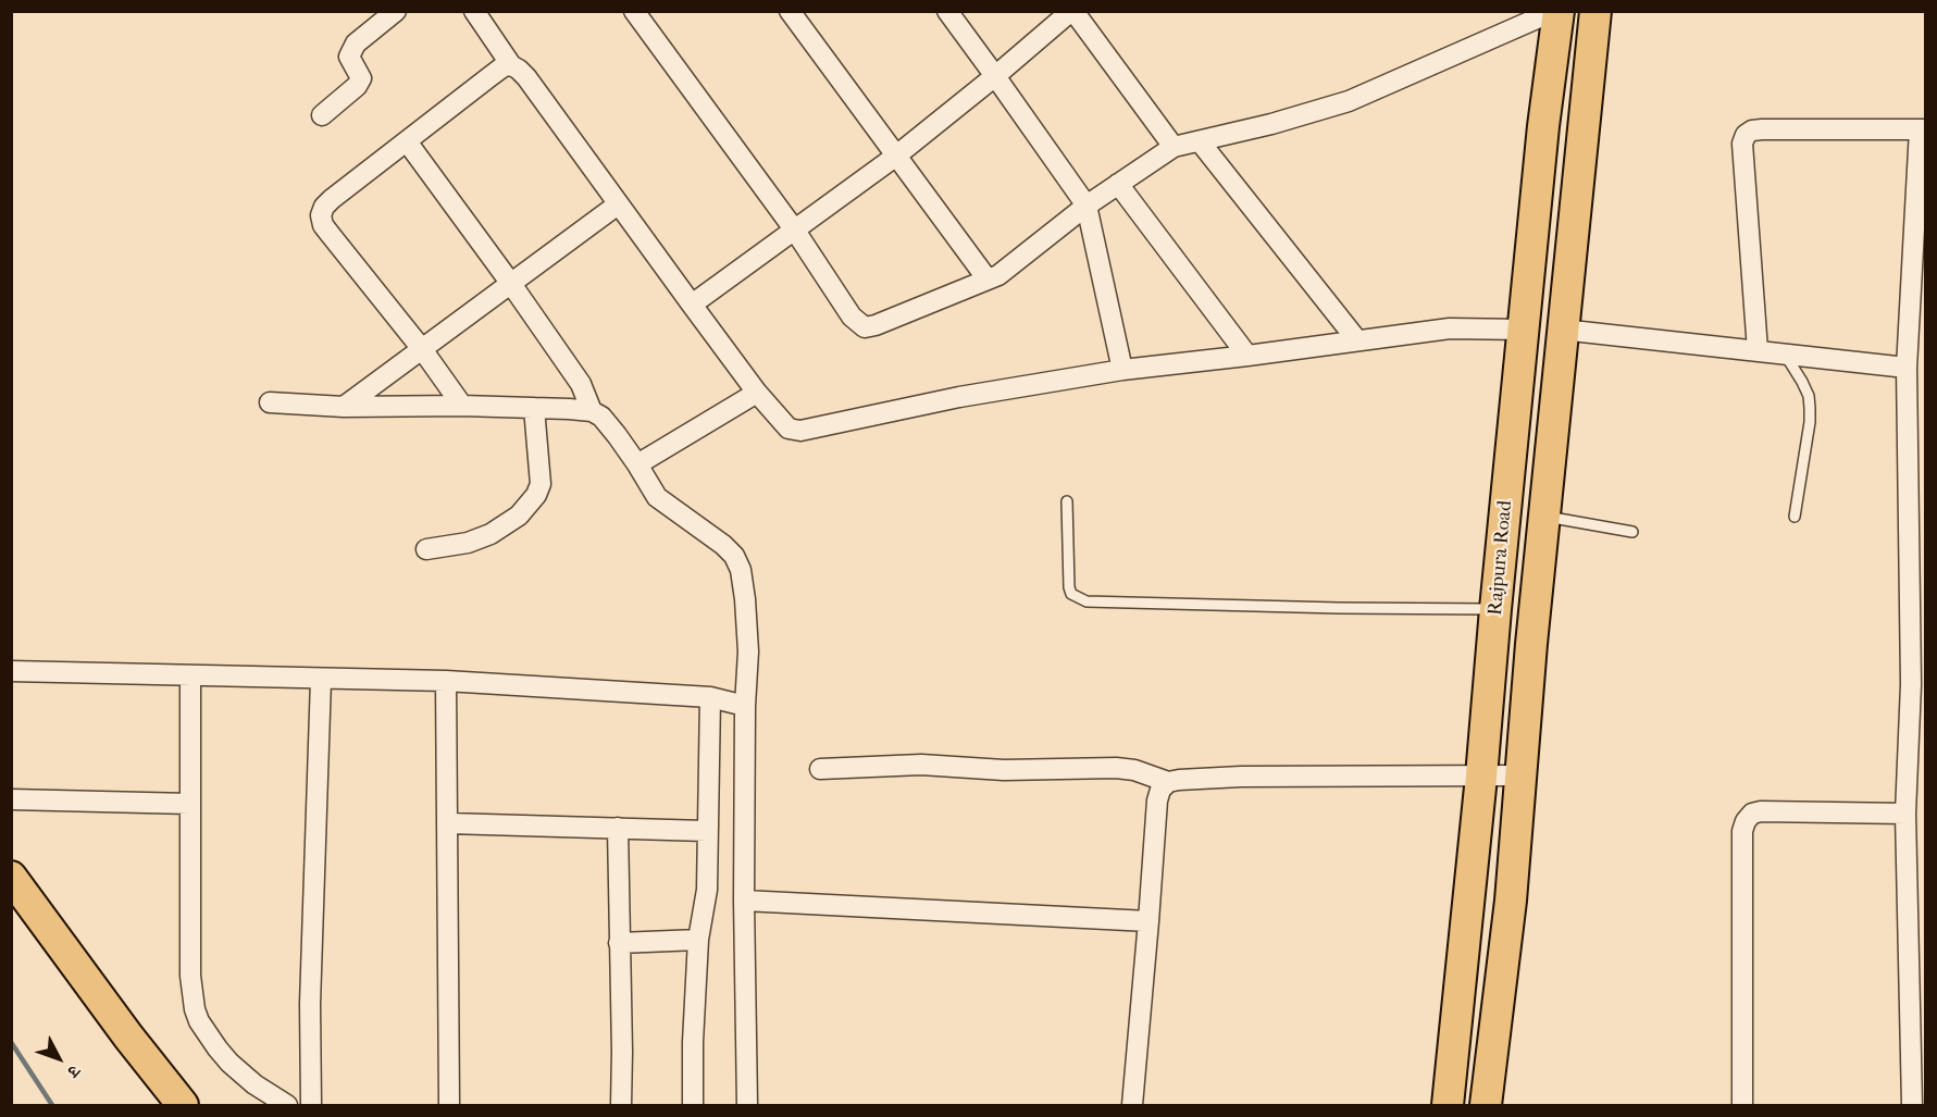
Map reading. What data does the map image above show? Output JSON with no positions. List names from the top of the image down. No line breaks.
{"streets":{"main road":["Rajpura Road"]},"north":"bottom right"}
